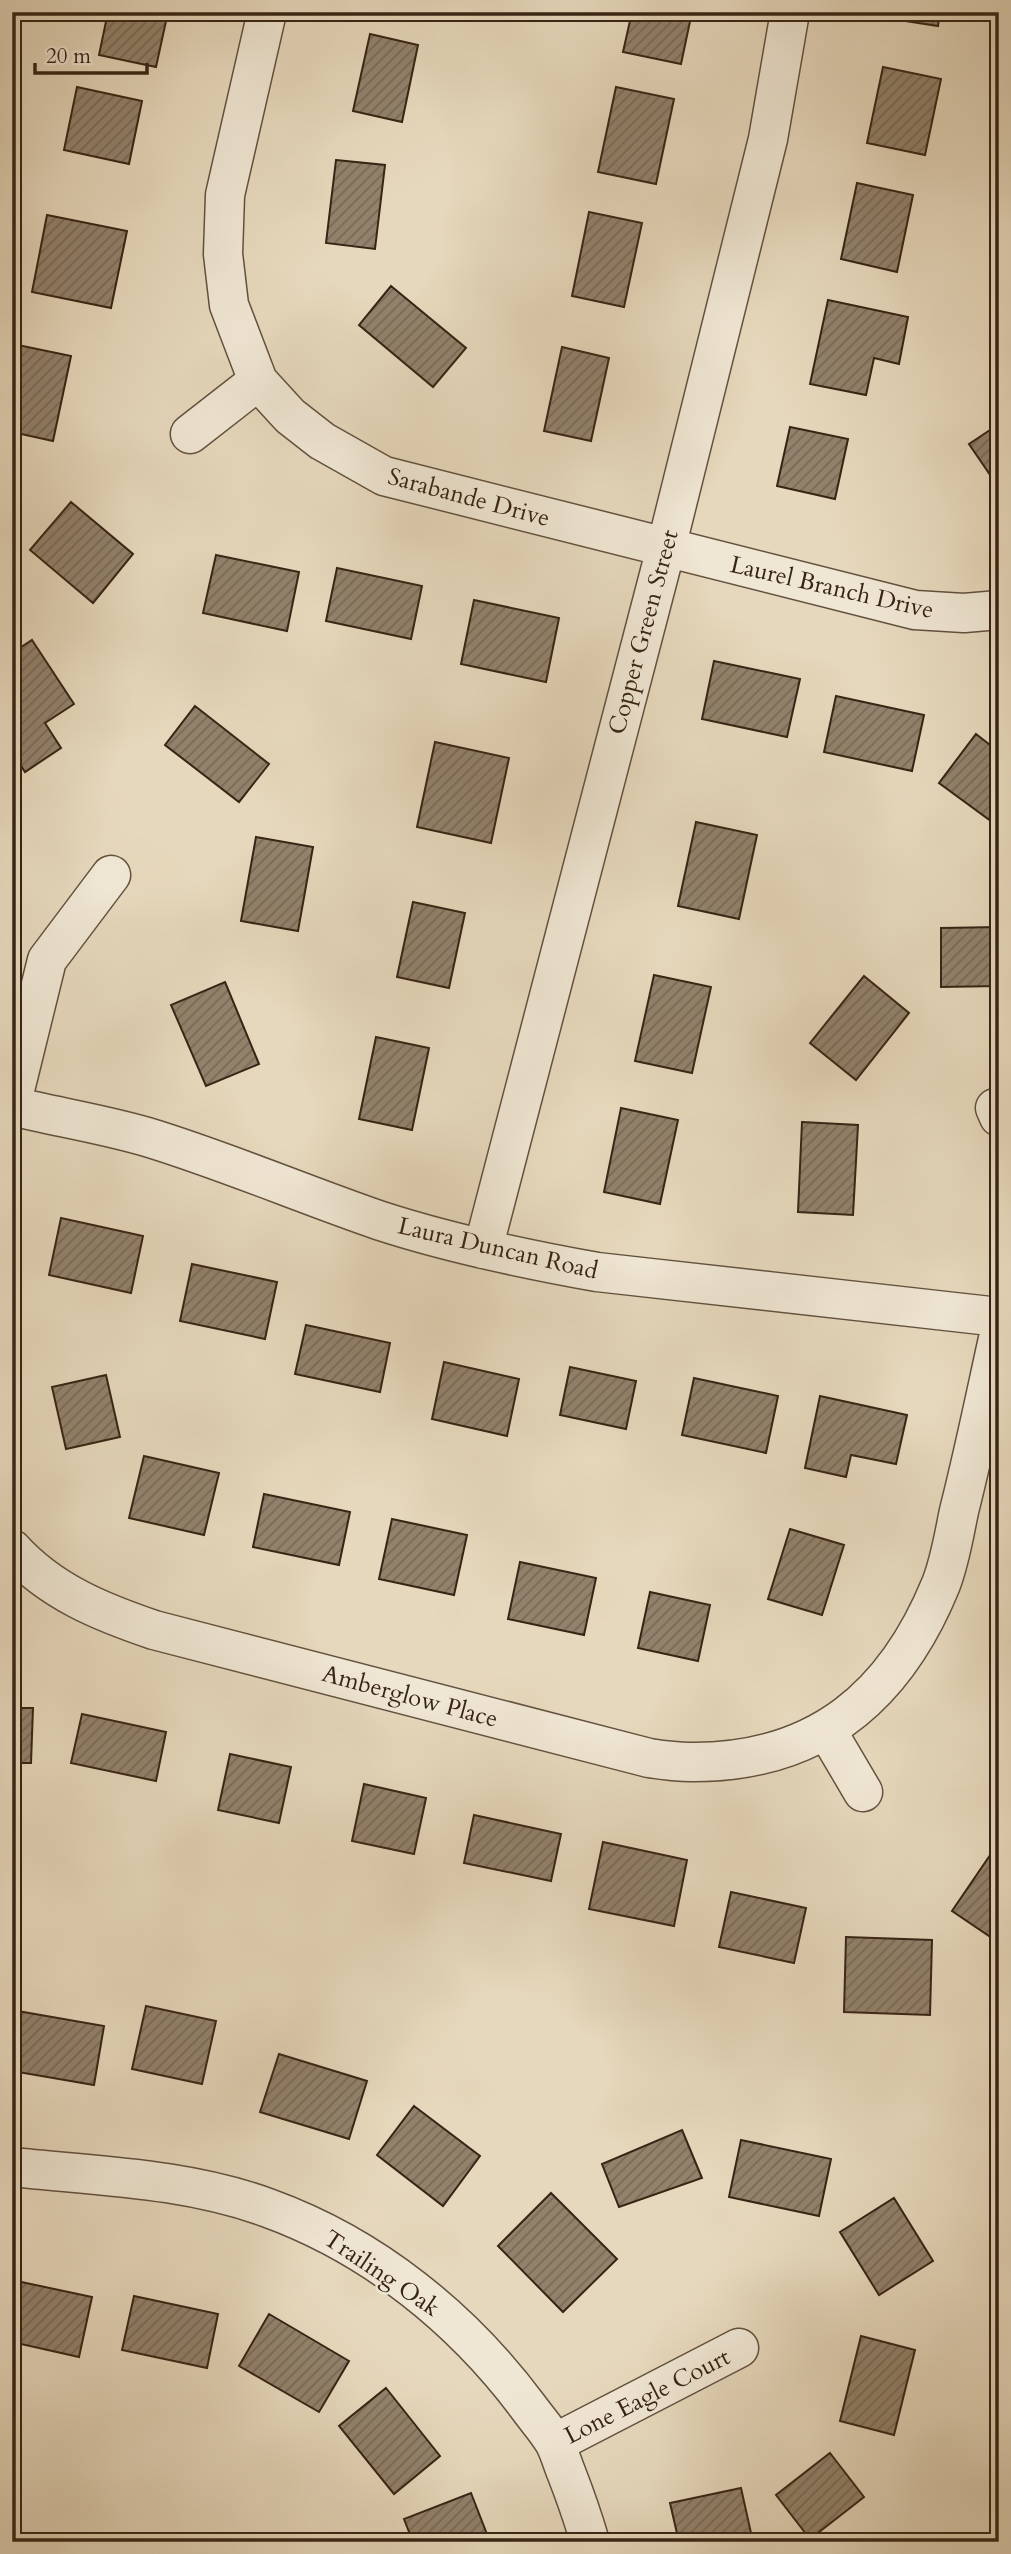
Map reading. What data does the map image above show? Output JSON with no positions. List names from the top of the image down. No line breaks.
{"streets":{"street":["Sarabande Drive","Laurel Branch Drive","Copper Green Street","Laura Duncan Road","Amberglow Place","Trailing Oak","Lone Eagle Court"]},"crossings":[["Sarabande Drive","Laurel Branch Drive"],["Sarabande Drive","Copper Green Street"],["Laurel Branch Drive","Copper Green Street"],["Copper Green Street","Laura Duncan Road"],["Trailing Oak","Lone Eagle Court"]],"scale_bar":"20 m"}
